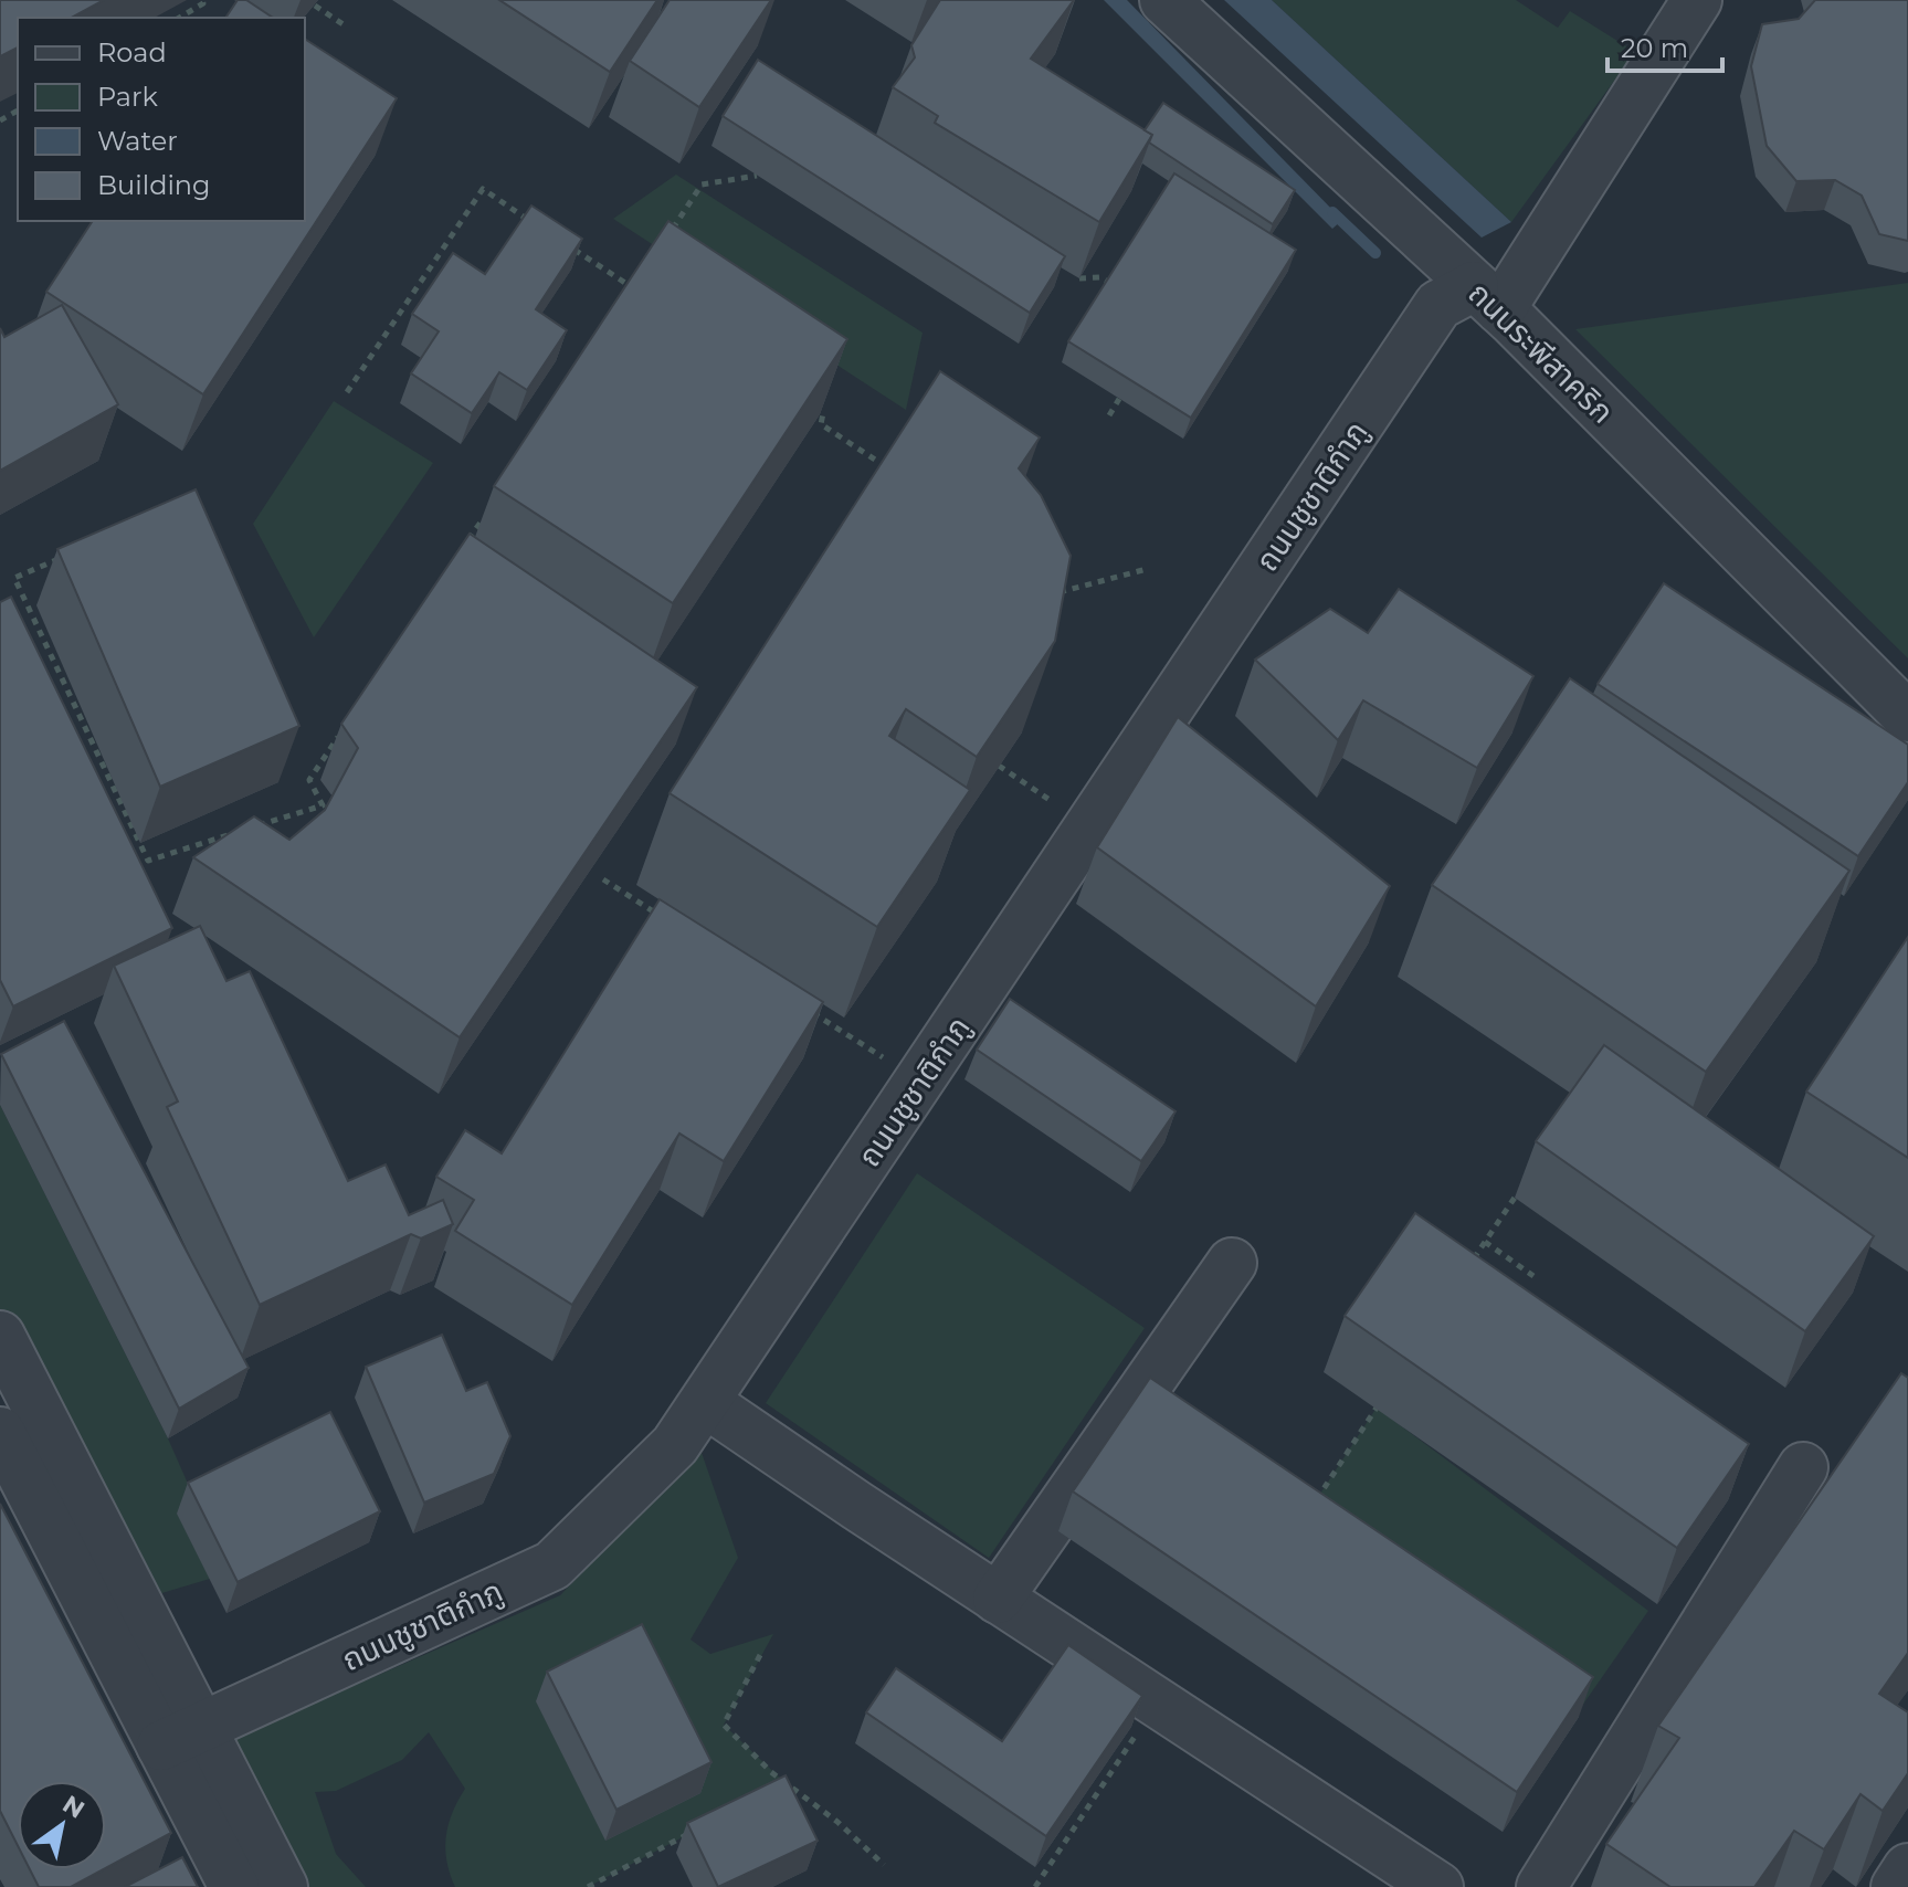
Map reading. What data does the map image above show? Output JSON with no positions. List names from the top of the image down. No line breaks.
{"streets":{"lane":["ถนนระพีสาคริก","ถนนชูชาติกำภู"]},"crossings":[["ถนนระพีสาคริก","ถนนชูชาติกำภู"]],"legend":["Road","Park","Water","Building"],"scale_bar":"20 m","north":"top right"}
